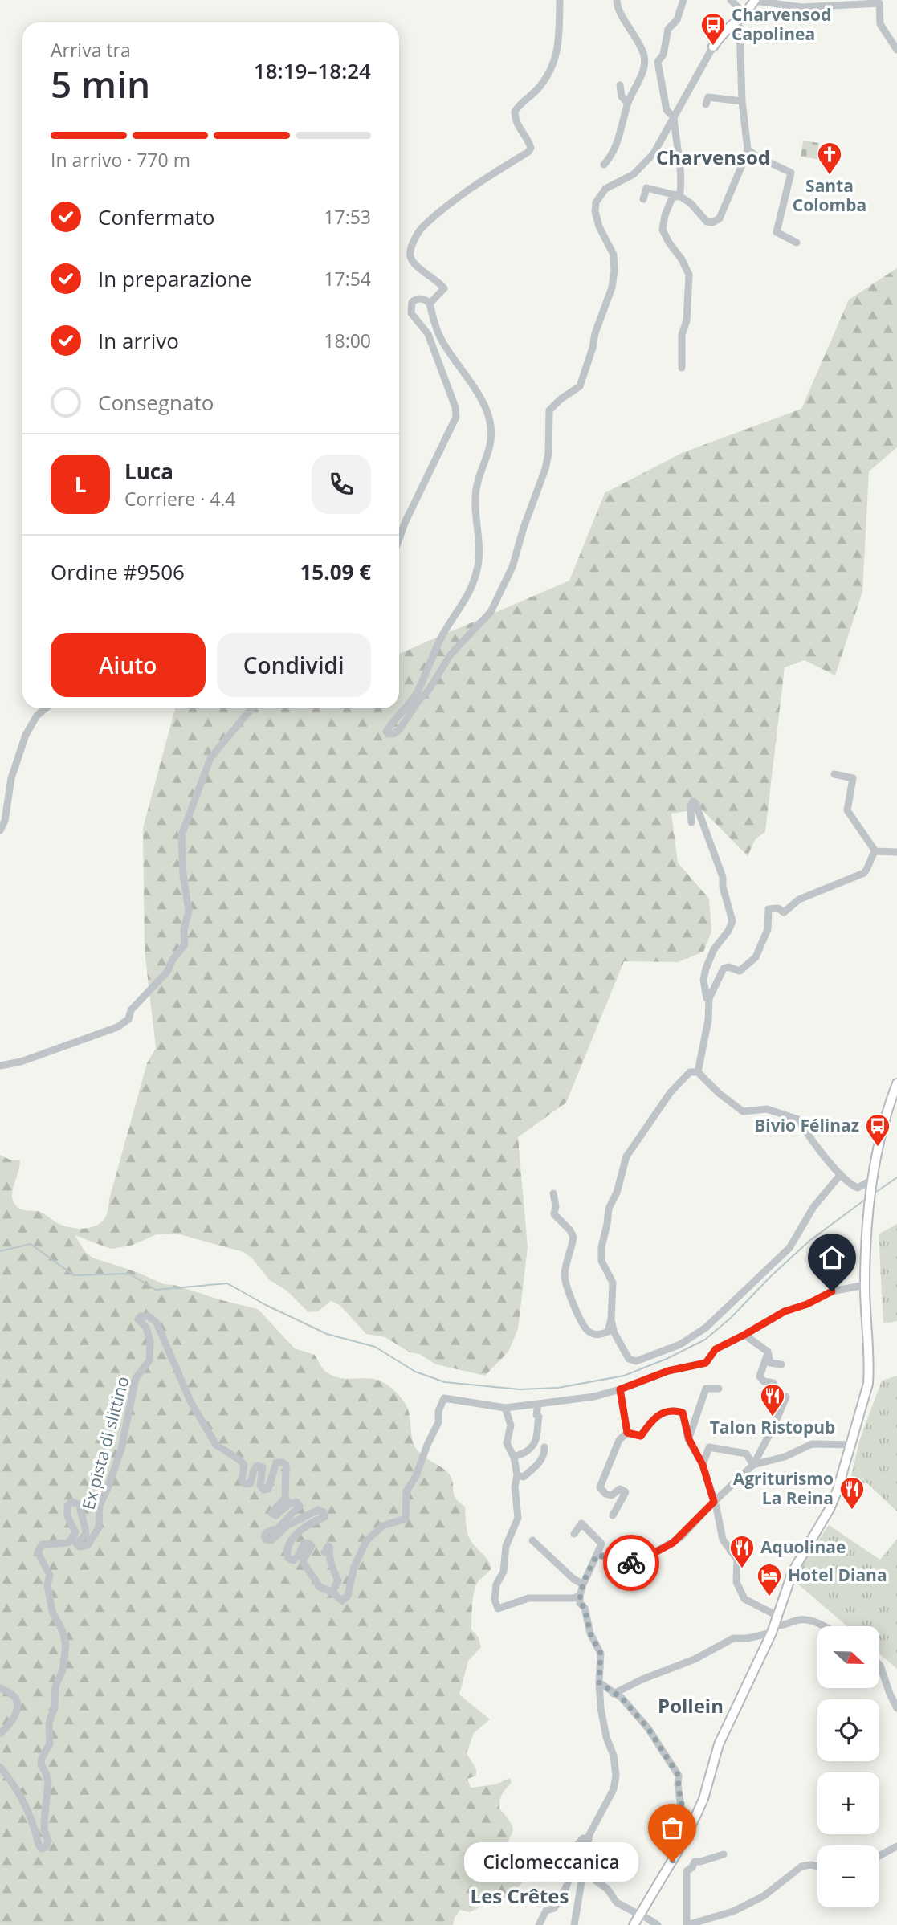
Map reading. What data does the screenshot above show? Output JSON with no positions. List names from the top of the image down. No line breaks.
{"streets":{"street":["Ex pista di slittino"]},"districts":["Charvensod","Pollein","Les Crêtes"],"places":{"bus stop":["Charvensod Capolinea","Bivio Félinaz"],"church":["Santa Colomba"],"restaurant":["Talon Ristopub","Agriturismo La Reina","Aquolinae"],"hotel":["Hotel Diana"],"other":["Ciclomeccanica"]},"north":"right","page":{"heading":["5 min","Arriva tra","18:19–18:24"],"panel":["Luca","Corriere · 4.4","Ordine #9506","15.09 €"],"bar":"In arrivo · 770 m","list":[["Confermato","17:53"],["In preparazione","17:54"],["In arrivo","18:00"],"Consegnato"],"round":"L","buttons":["Aiuto","Condividi"],"map_buttons":["+","−"],"bubble":"Ciclomeccanica"}}
